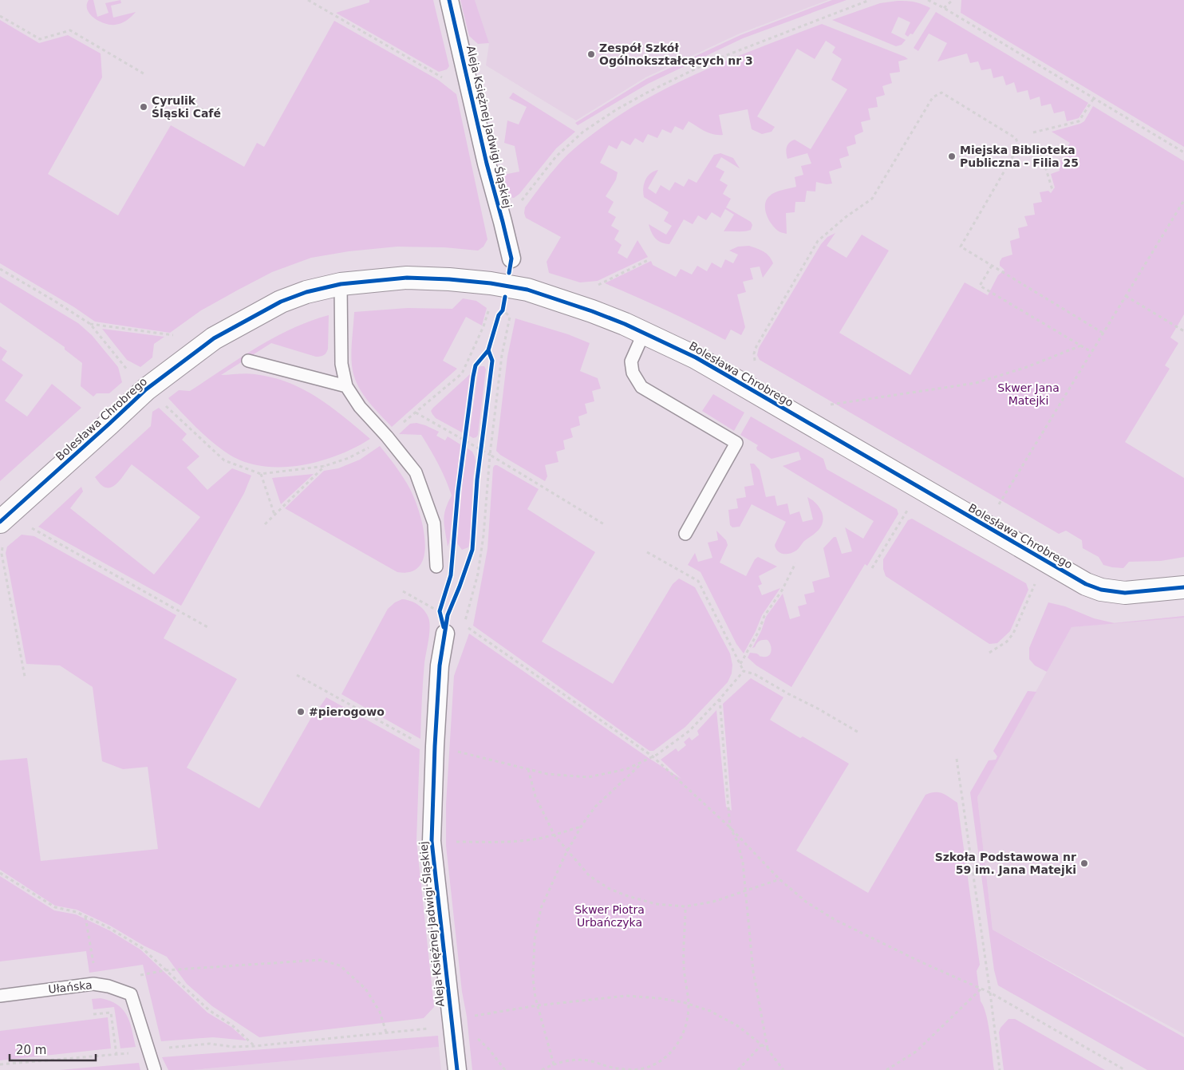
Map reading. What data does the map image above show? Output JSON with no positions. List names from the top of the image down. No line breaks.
{"streets":{"street":["Aleja Księżnej Jadwigi Śląskiej","Bolesława Chrobrego"],"lane":["Ułańska"]},"parks":["Skwer Jana Matejki","Skwer Piotra Urbańczyka"],"places":["Zespół Szkół Ogólnokształcących nr 3","Cyrulik Śląski Café","Miejska Biblioteka Publiczna - Filia 25","#pierogowo","Szkoła Podstawowa nr 59 im. Jana Matejki"],"scale_bar":"20 m"}
